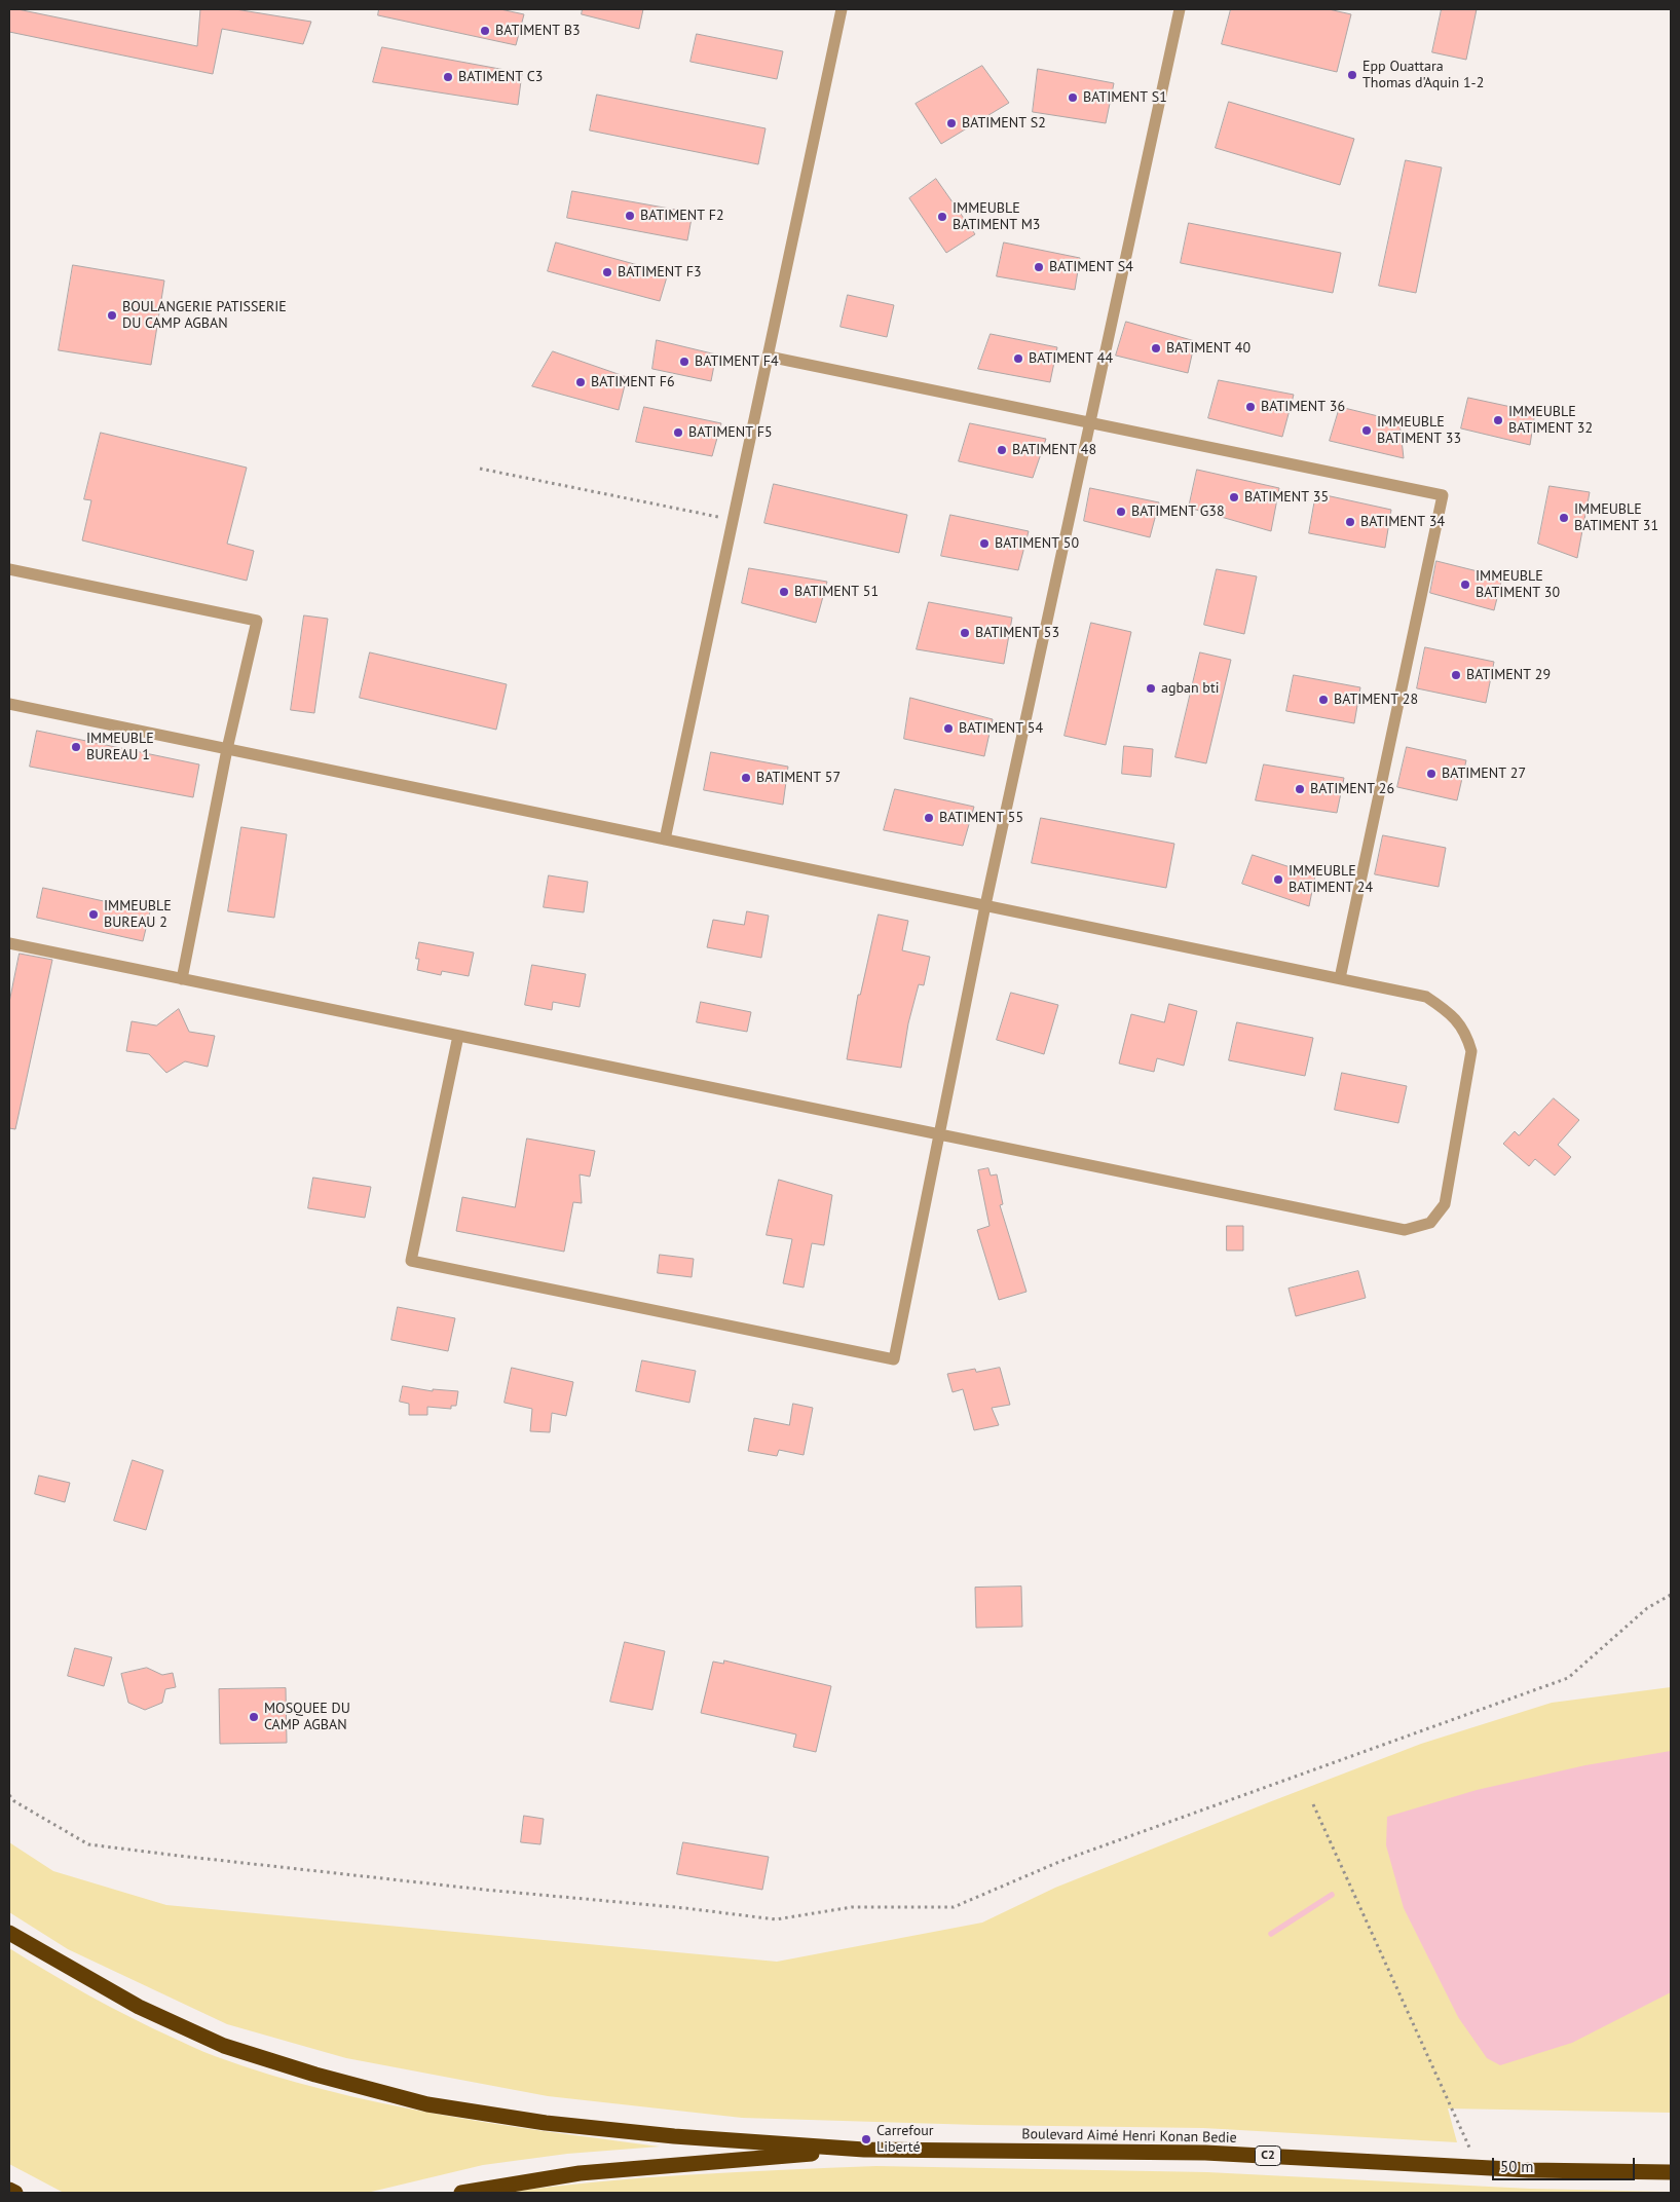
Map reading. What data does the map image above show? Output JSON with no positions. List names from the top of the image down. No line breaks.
{"streets":{"highway":["Boulevard Aimé Henri Konan Bedie","C2"]},"places":["BATIMENT B3","Epp Ouattara Thomas d'Aquin 1-2","BATIMENT C3","BATIMENT S1","BATIMENT S2","BATIMENT F2","IMMEUBLE BATIMENT M3","BATIMENT S4","BATIMENT F3","BOULANGERIE PATISSERIE DU CAMP AGBAN","BATIMENT 40","BATIMENT 44","BATIMENT F4","BATIMENT F6","BATIMENT 36","IMMEUBLE BATIMENT 32","IMMEUBLE BATIMENT 33","BATIMENT F5","BATIMENT 48","BATIMENT 35","BATIMENT G38","IMMEUBLE BATIMENT 31","BATIMENT 34","BATIMENT 50","IMMEUBLE BATIMENT 30","BATIMENT 51","BATIMENT 53","BATIMENT 29","agban bti","BATIMENT 28","BATIMENT 54","IMMEUBLE BUREAU 1","BATIMENT 27","BATIMENT 57","BATIMENT 26","BATIMENT 55","IMMEUBLE BATIMENT 24","IMMEUBLE BUREAU 2","MOSQUEE DU CAMP AGBAN","Carrefour Liberté"],"scale_bar":"50 m"}
